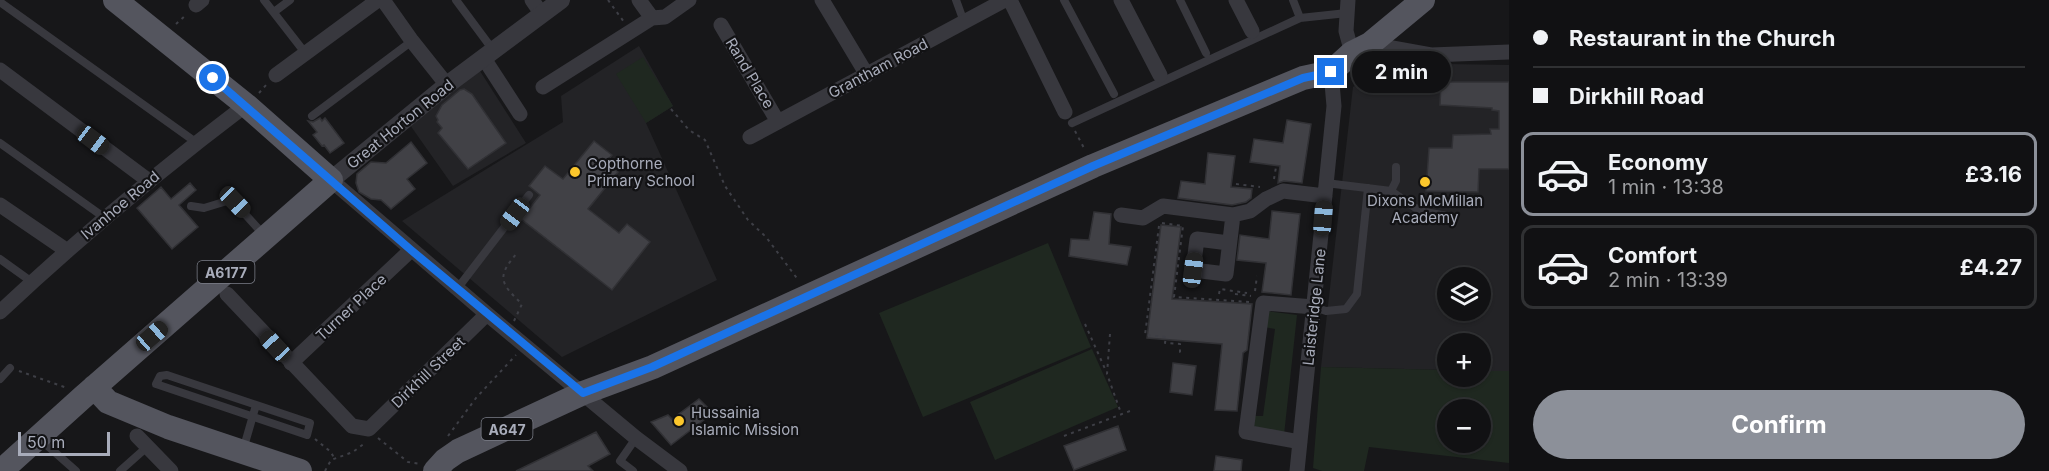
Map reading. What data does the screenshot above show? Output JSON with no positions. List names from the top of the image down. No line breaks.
{"streets":{"main road":["Great Horton Road","A6177","A647"],"street":["Grantham Road","Rand Place","Ivanhoe Road","Turner Place","Laisteridge Lane","Dirkhill Street"]},"crossings":[["Grantham Road","Rand Place"],["Laisteridge Lane","A647"]],"places":["Copthorne Primary School","Dixons McMillan Academy","Hussainia Islamic Mission"],"scale_bar":"50 m","page":{"banner":["Restaurant in the Church","Dirkhill Road"],"bubble":"2 min","list":[{"name":"Economy","note":"1 min · 13:38","value":"£3.16"},{"name":"Comfort","note":"2 min · 13:39","value":"£4.27"}],"map_buttons":["+","−"],"buttons":"Confirm","scale":"50 m"}}
